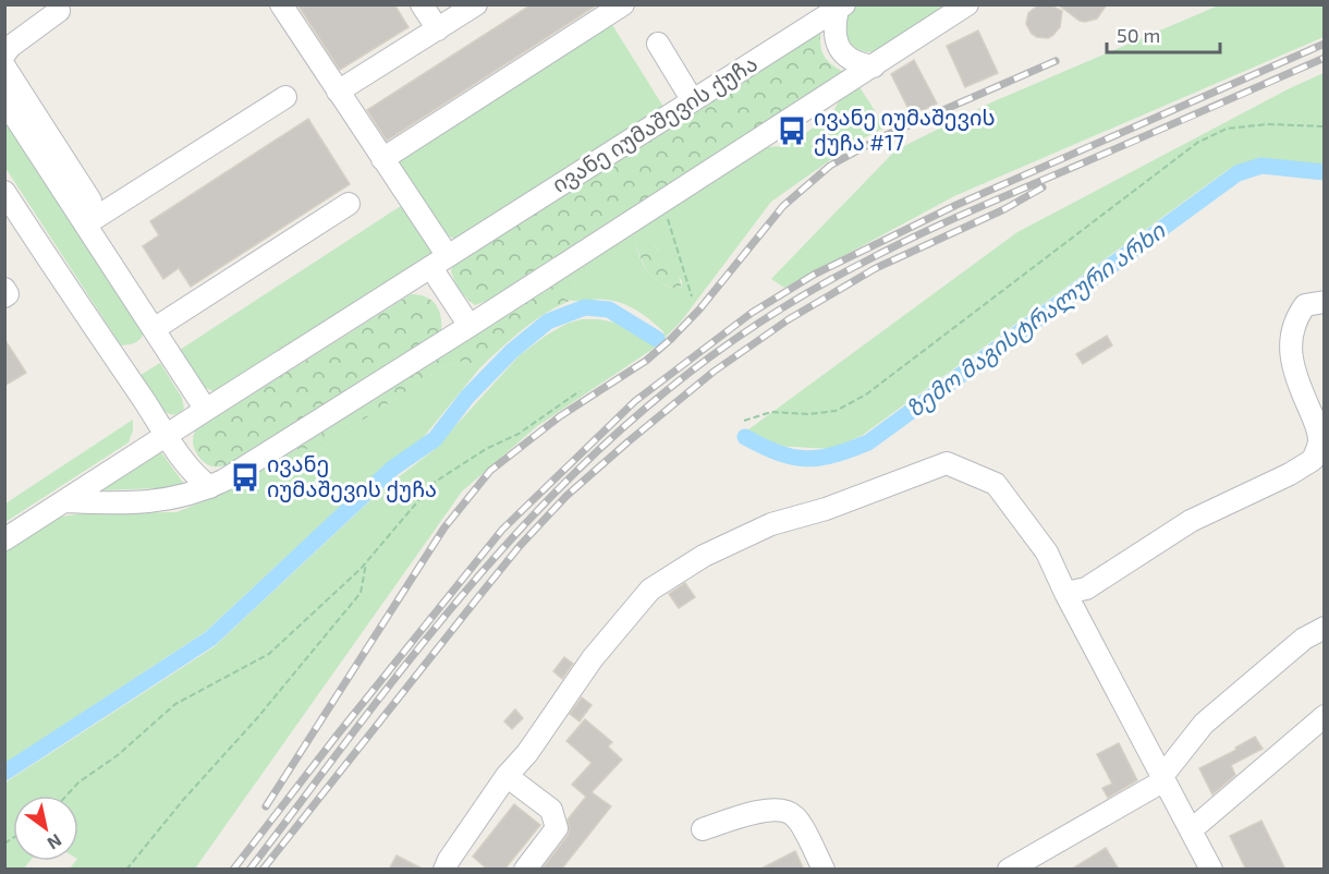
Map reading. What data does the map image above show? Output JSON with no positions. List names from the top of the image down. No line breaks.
{"streets":{"street":["ივანე იუმაშევის ქუჩა"]},"water":["ზემო მაგისტრალური არხი"],"places":{"bus stop":["ივანე იუმაშევის ქუჩა #17","ივანე იუმაშევის ქუჩა"]},"scale_bar":"50 m","north":"bottom right"}
